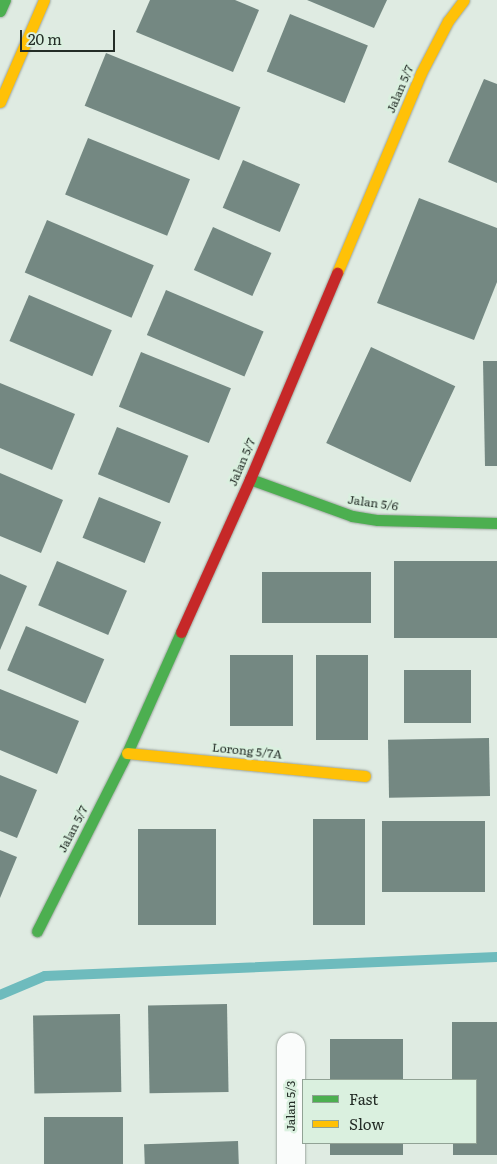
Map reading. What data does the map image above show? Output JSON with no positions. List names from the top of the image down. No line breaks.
{"streets":{"street":["Jalan 5/7","Jalan 5/6","Lorong 5/7A","Jalan 5/3"]},"crossings":[["Jalan 5/7","Jalan 5/6"],["Jalan 5/7","Lorong 5/7A"]],"legend":["Fast","Slow"],"scale_bar":"20 m"}
